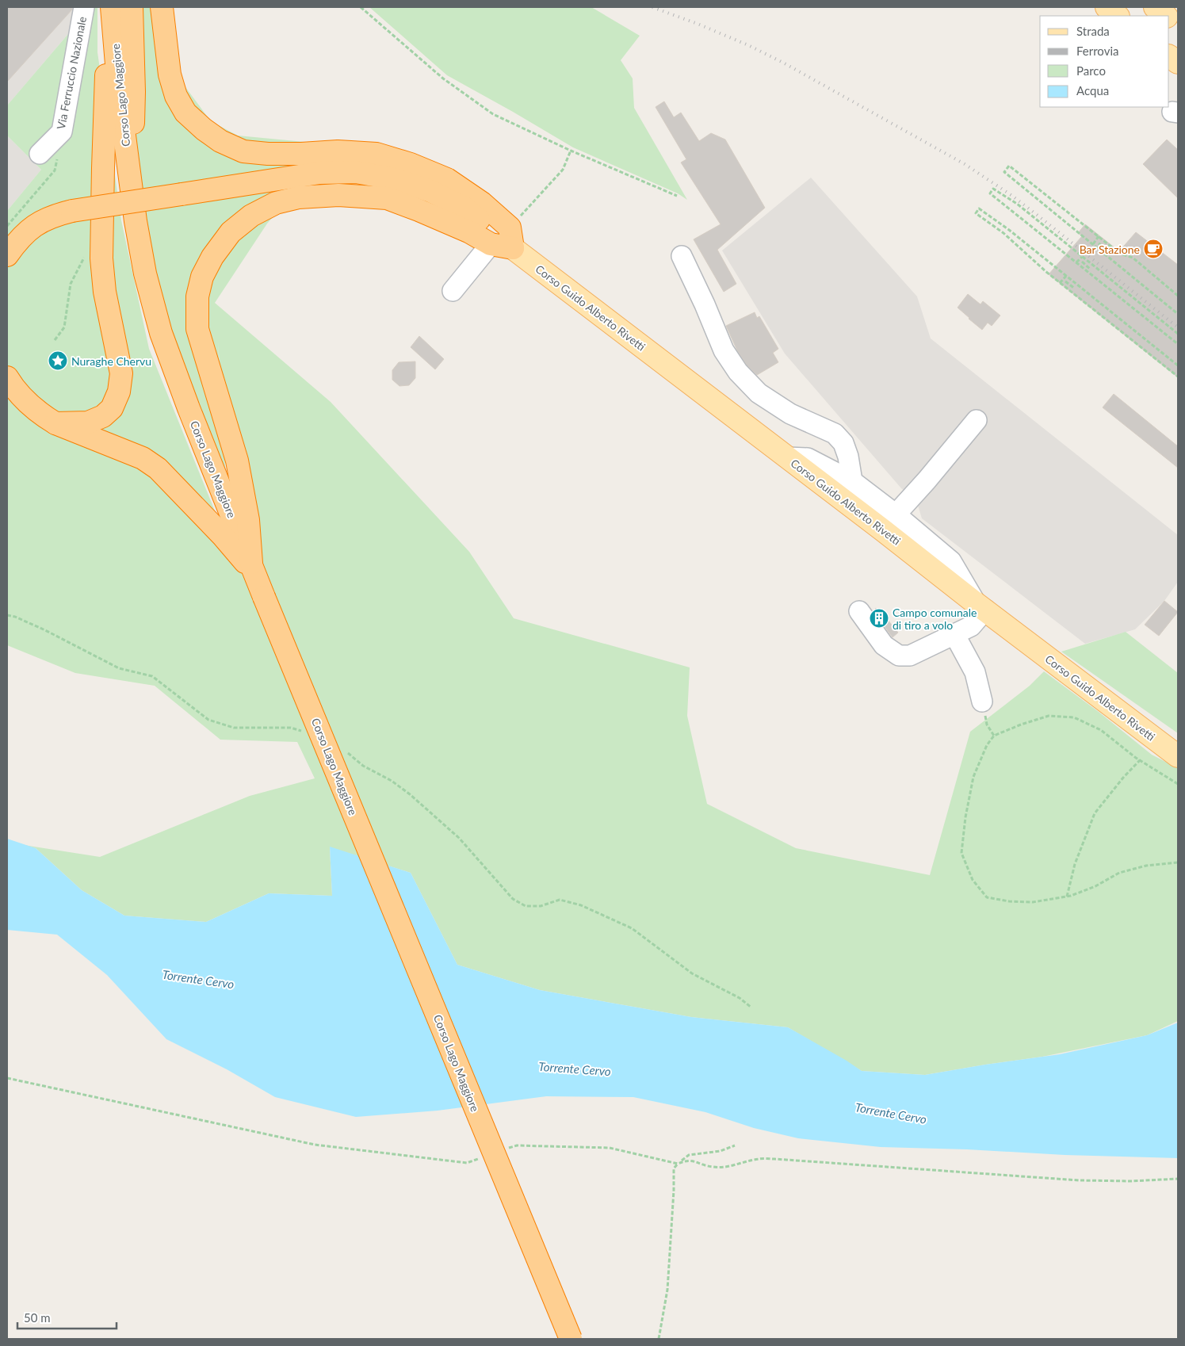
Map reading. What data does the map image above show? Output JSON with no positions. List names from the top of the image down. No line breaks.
{"streets":{"highway":["Corso Lago Maggiore"],"main road":["Corso Guido Alberto Rivetti"],"street":["Via Ferruccio Nazionale"]},"water":["Torrente Cervo"],"places":{"cafe":["Bar Stazione"],"place":["Nuraghe Chervu"],"building":["Campo comunale di tiro a volo"]},"legend":["Strada","Ferrovia","Parco","Acqua"],"scale_bar":"50 m"}
